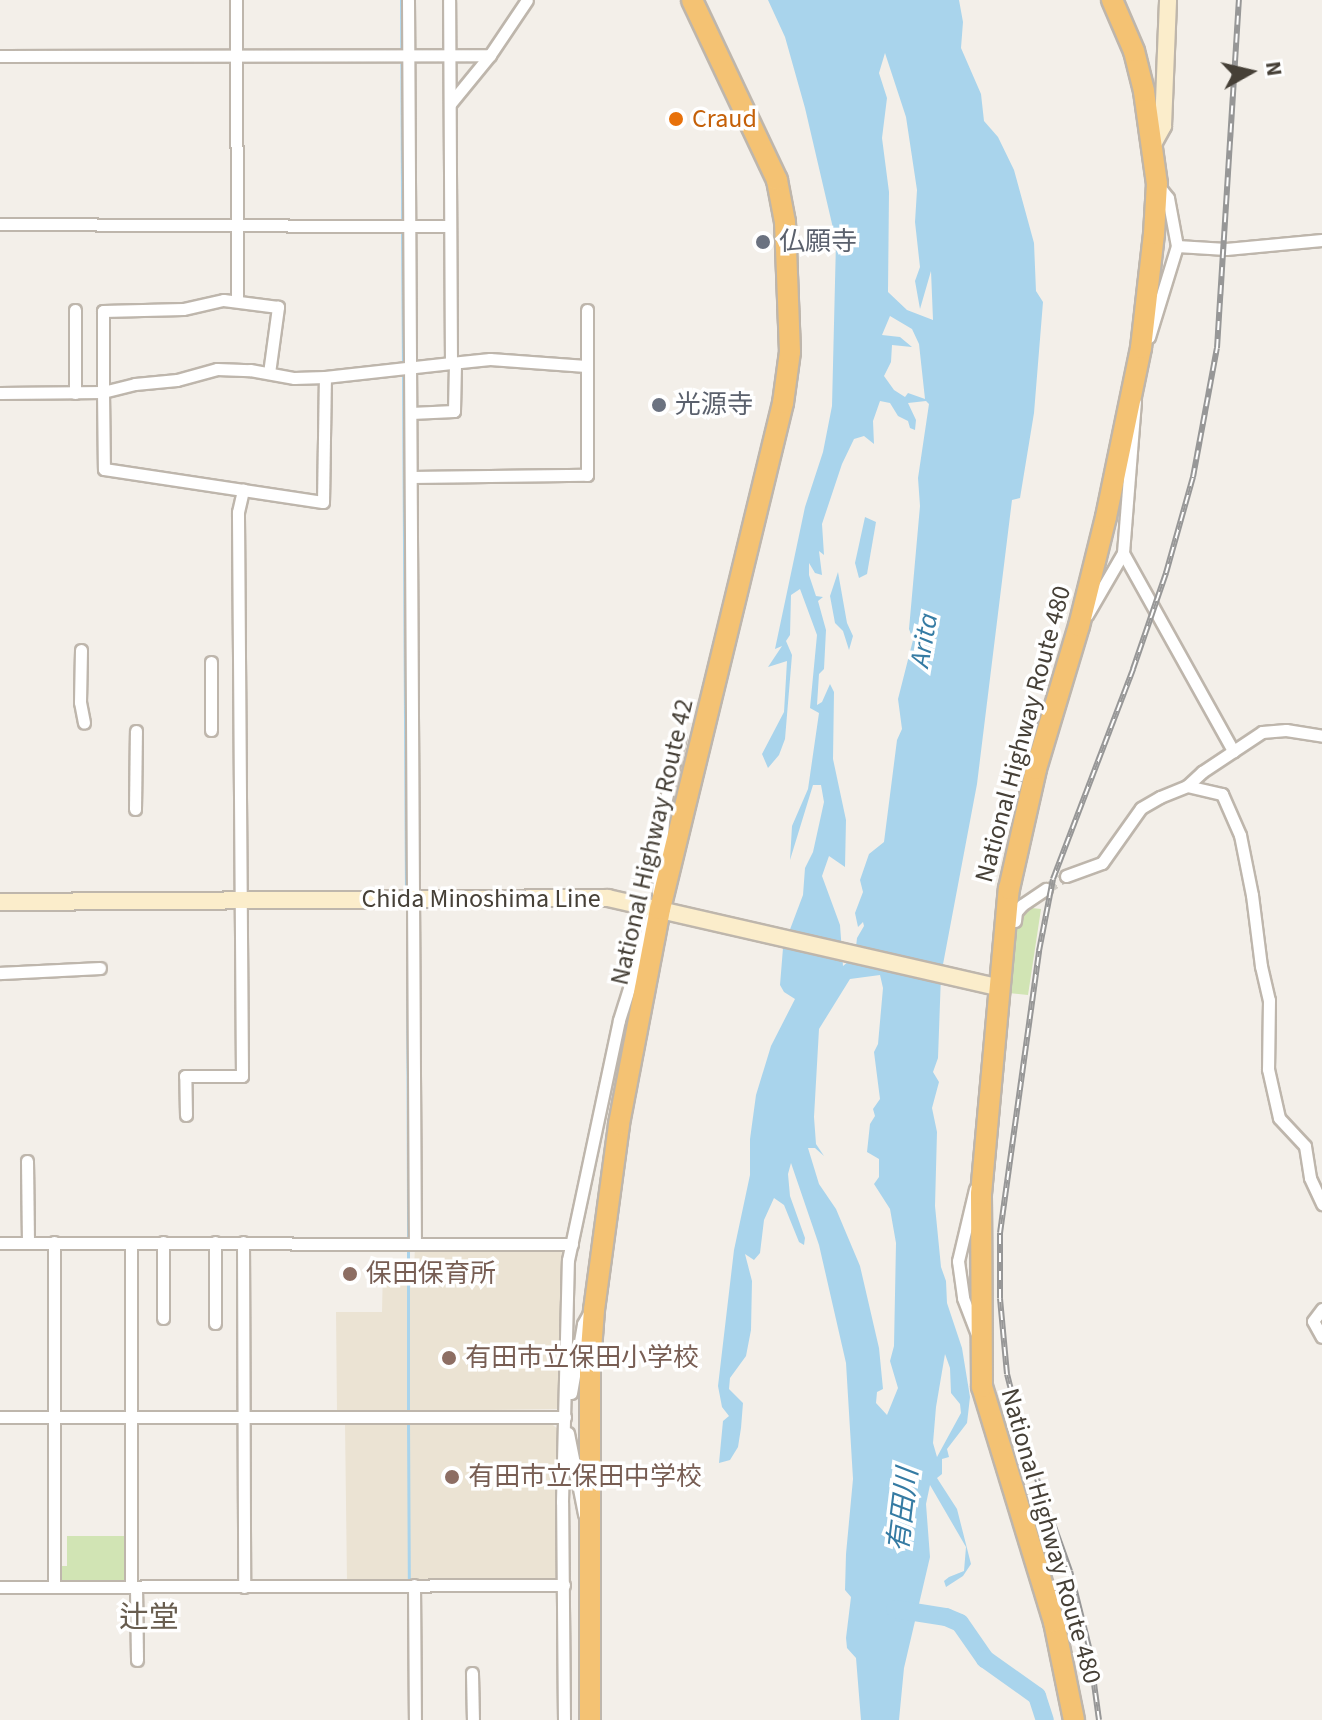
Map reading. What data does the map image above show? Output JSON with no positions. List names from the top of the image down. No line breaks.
{"streets":{"highway":["National Highway Route 480","National Highway Route 42"],"main road":["Chida Minoshima Line"]},"crossings":[["National Highway Route 480","Chida Minoshima Line"],["National Highway Route 42","Chida Minoshima Line"]],"districts":["辻堂"],"water":["Arita","有田川"],"places":["Craud","仏願寺","光源寺","保田保育所","有田市立保田小学校","有田市立保田中学校"],"north":"right"}
